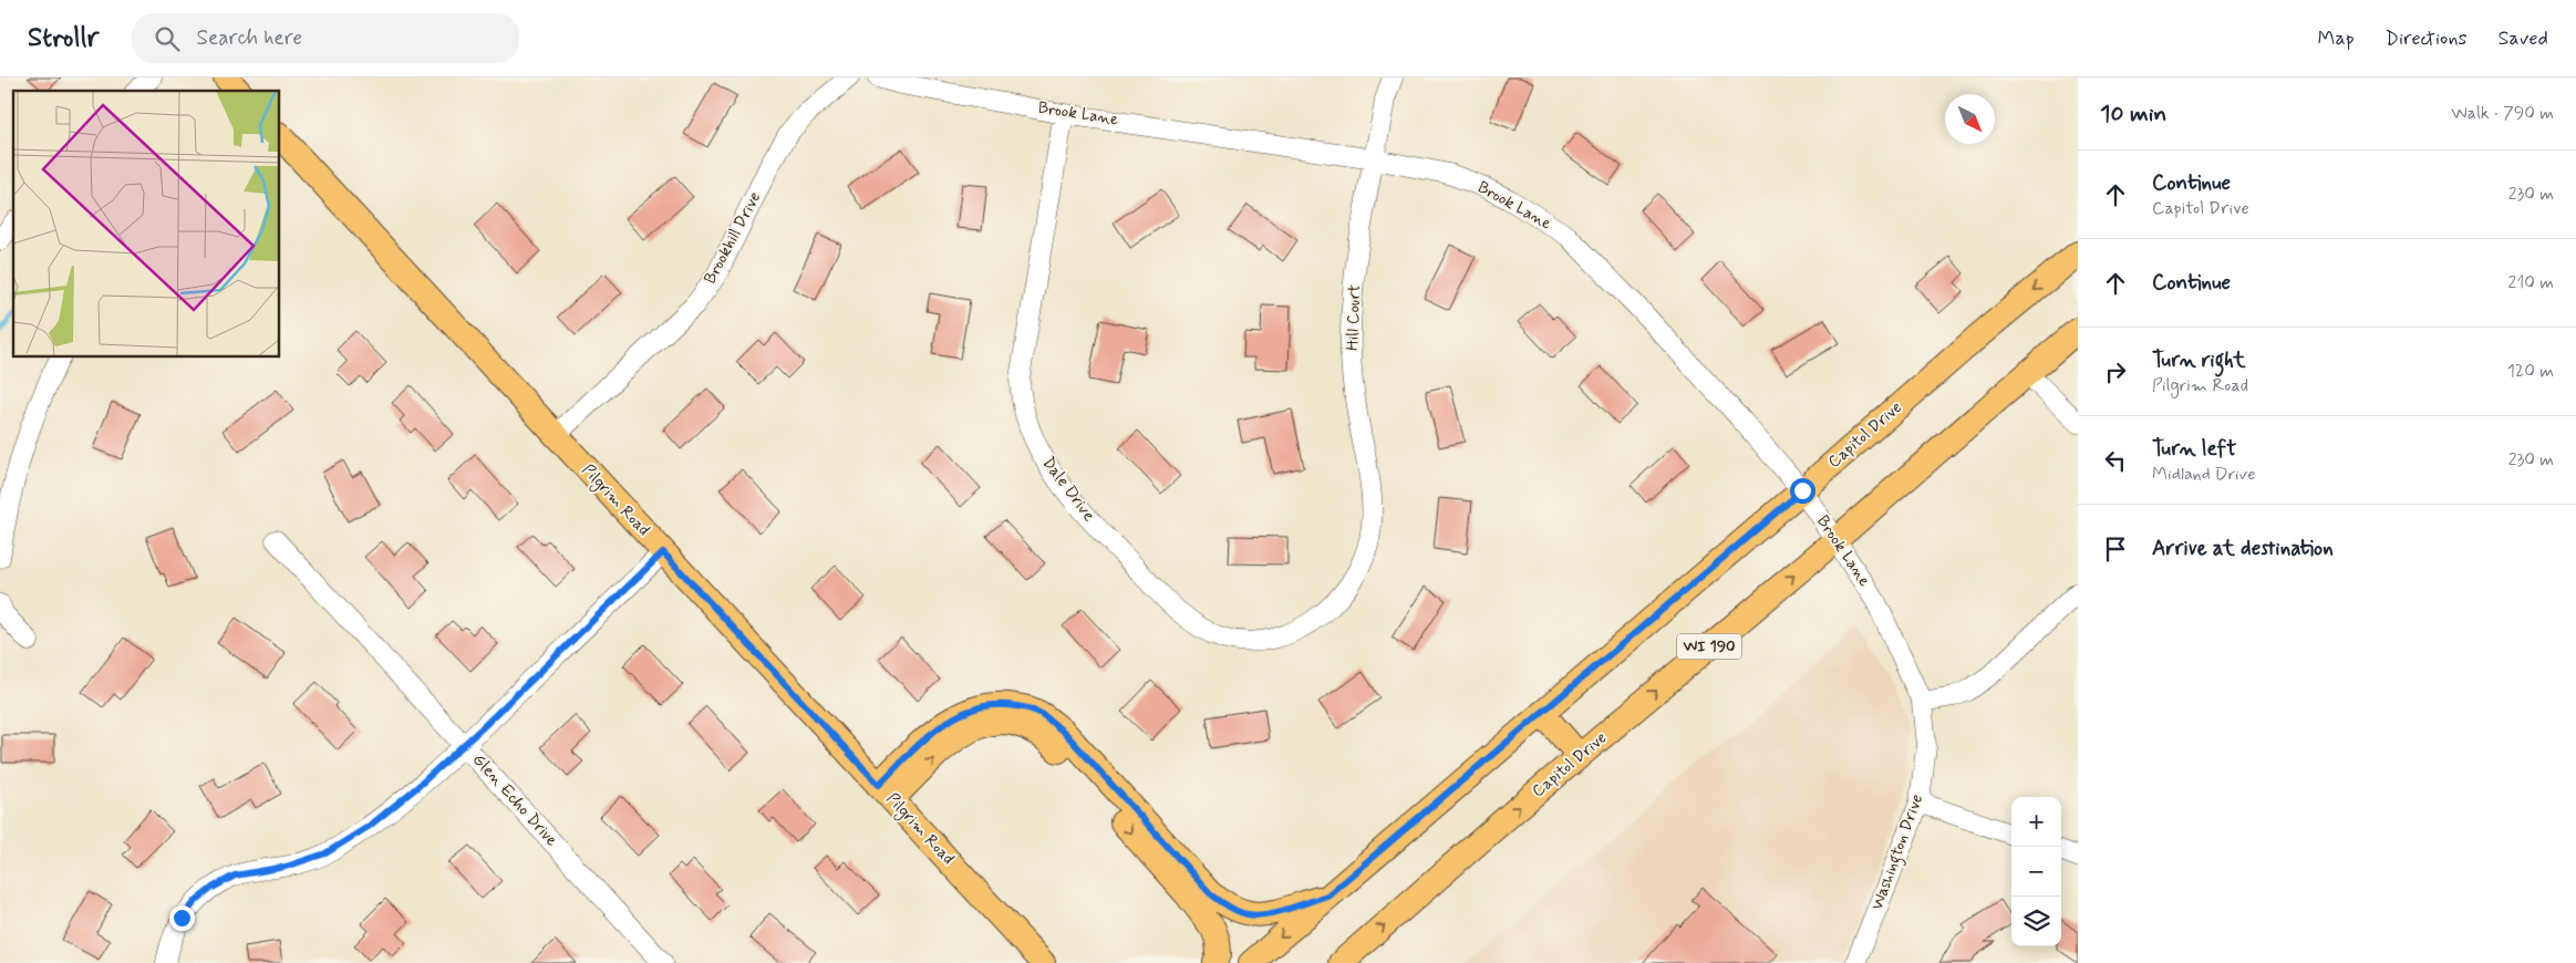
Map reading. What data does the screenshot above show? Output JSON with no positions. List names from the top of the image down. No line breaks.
{"streets":{"main road":["Capitol Drive","Pilgrim Road","WI 190"],"street":["Brook Lane","Brookhill Drive","Hill Court","Dale Drive","Glen Echo Drive","Washington Drive"]},"crossings":[["Brook Lane","Hill Court"],["Brook Lane","Capitol Drive"],["Brook Lane","Dale Drive"],["Brook Lane","Washington Drive"],["Brookhill Drive","Pilgrim Road"],["Hill Court","Dale Drive"]],"north":"bottom right","page":{"header":"Strollr","search":"Search here","nav":["Map","Directions","Saved"],"heading":["10 min","Walk · 790 m"],"list":[["Continue","Capitol Drive","230 m"],["Continue","210 m"],["Turn right","Pilgrim Road","120 m"],["Turn left","Midland Drive","230 m"],"Arrive at destination"],"map_buttons":["+","−"]}}
